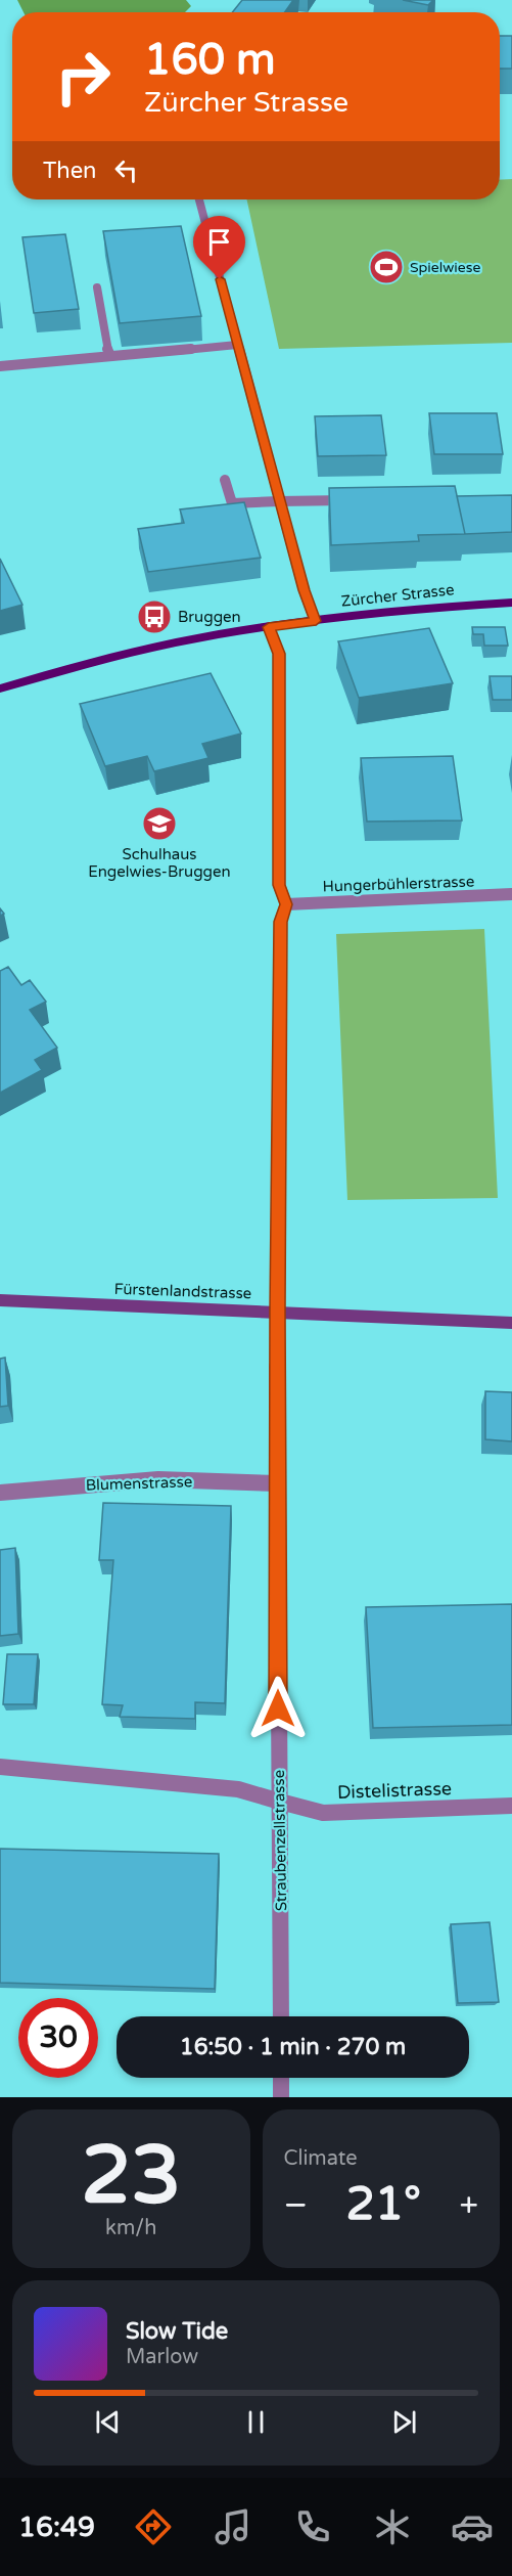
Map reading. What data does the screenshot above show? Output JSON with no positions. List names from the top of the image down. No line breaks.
{"streets":{"main road":["Zürcher Strasse","Fürstenlandstrasse"],"street":["Hungerbühlerstrasse","Blumenstrasse","Distelistrasse","Straubenzellstrasse"]},"crossings":[["Zürcher Strasse","Straubenzellstrasse"],["Hungerbühlerstrasse","Straubenzellstrasse"],["Fürstenlandstrasse","Straubenzellstrasse"],["Blumenstrasse","Straubenzellstrasse"],["Distelistrasse","Straubenzellstrasse"]],"places":{"sports":["Spielwiese"],"bus stop":["Bruggen"],"school or university":["Schulhaus Engelwies-Bruggen"]},"page":{"turn":["160 m","Zürcher Strasse"],"then":"Then","limit":"30","trip":"16:50 · 1 min · 270 m","tile":[["23","km/h"],"Climate"],"heat":["−","21°","+"],"song":["Slow Tide","Marlow"],"tabs":"16:49"}}
